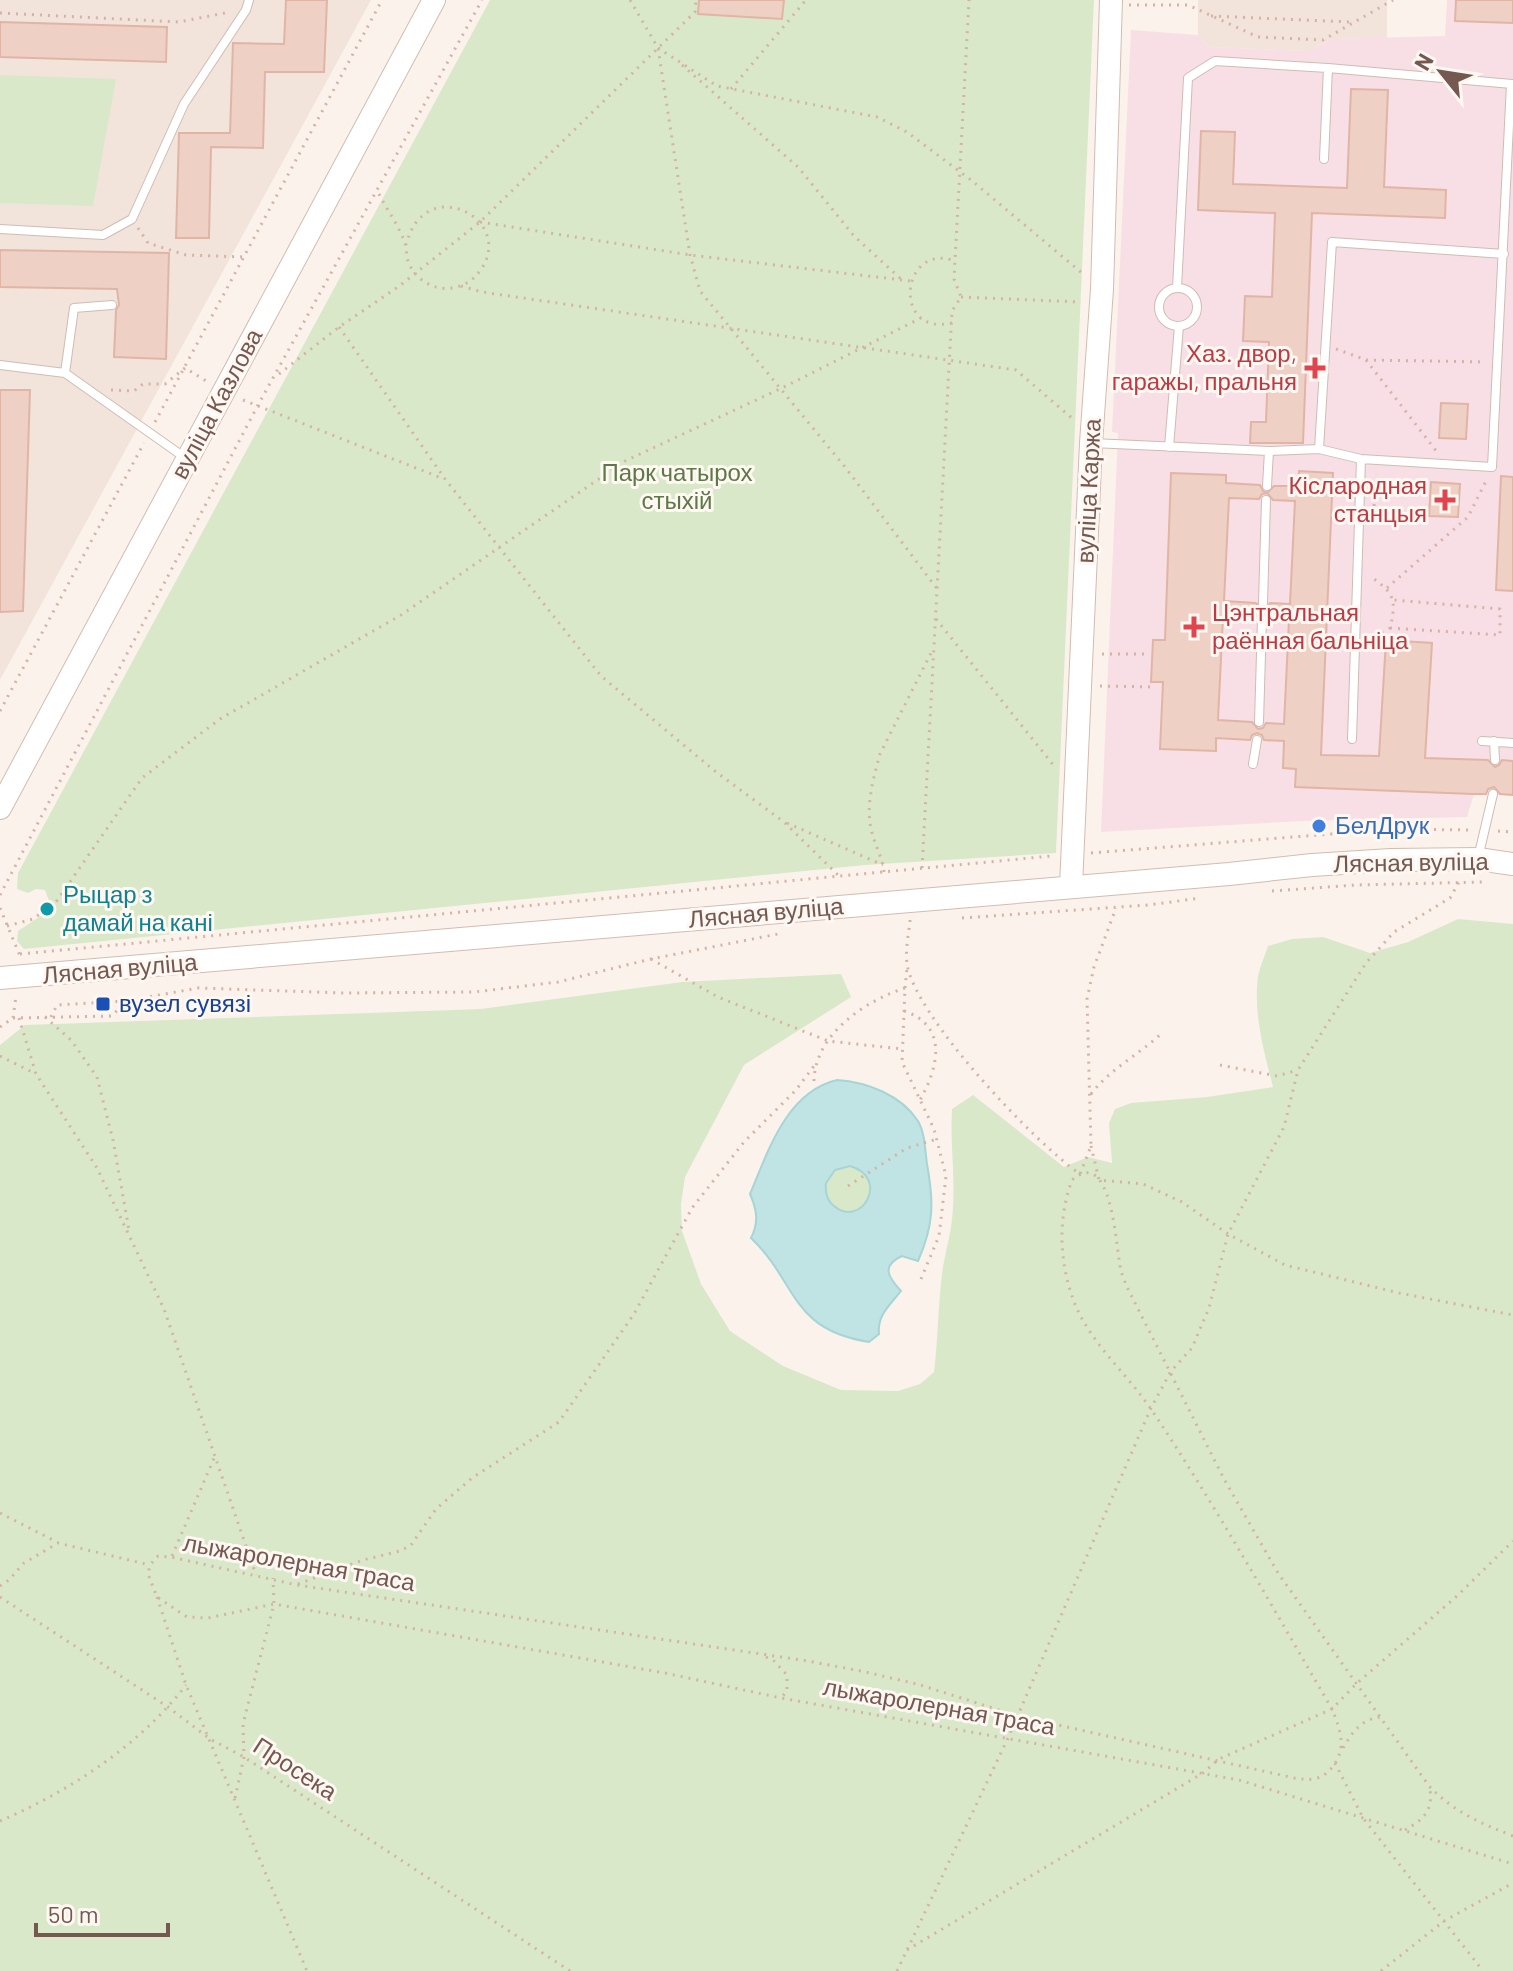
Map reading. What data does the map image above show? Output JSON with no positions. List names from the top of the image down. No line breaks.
{"streets":{"main road":["вуліца Казлова","вуліца Каржа","Лясная вуліца"],"path":["лыжаролерная траса","Просека"]},"crossings":[["вуліца Каржа","Лясная вуліца"]],"parks":["Парк чатырох стыхій"],"places":{"health":["Хаз. двор, гаражы, пральня","Кіслародная станцыя","Цэнтральная раённая бальніца"],"other":["БелДрук","Рыцар з дамай на кані"],"transit":["вузел сувязі"]},"scale_bar":"50 m","north":"top left"}
